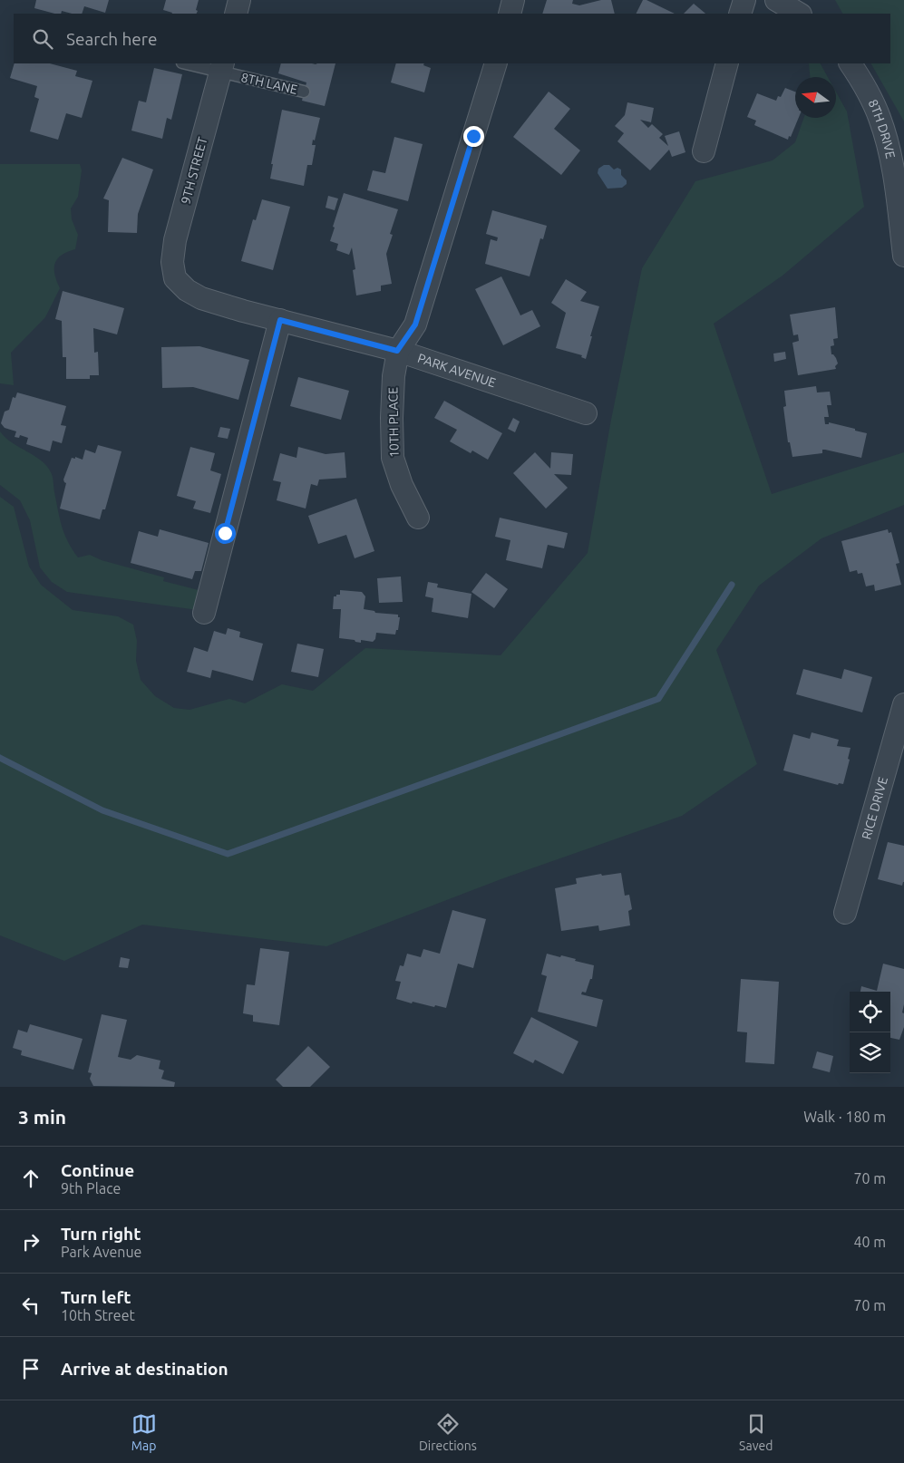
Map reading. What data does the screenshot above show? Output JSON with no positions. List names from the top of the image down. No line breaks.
{"streets":{"street":["8TH DRIVE","9TH STREET","PARK AVENUE","10TH PLACE","RICE DRIVE"],"lane":["8TH LANE"]},"crossings":[["8TH LANE","9TH STREET"],["9TH STREET","PARK AVENUE"],["PARK AVENUE","10TH PLACE"]],"north":"left","page":{"search":"Search here","heading":["3 min","Walk · 180 m"],"list":[["Continue","9th Place","70 m"],["Turn right","Park Avenue","40 m"],["Turn left","10th Street","70 m"],"Arrive at destination"],"nav":["Map","Directions","Saved"]}}
